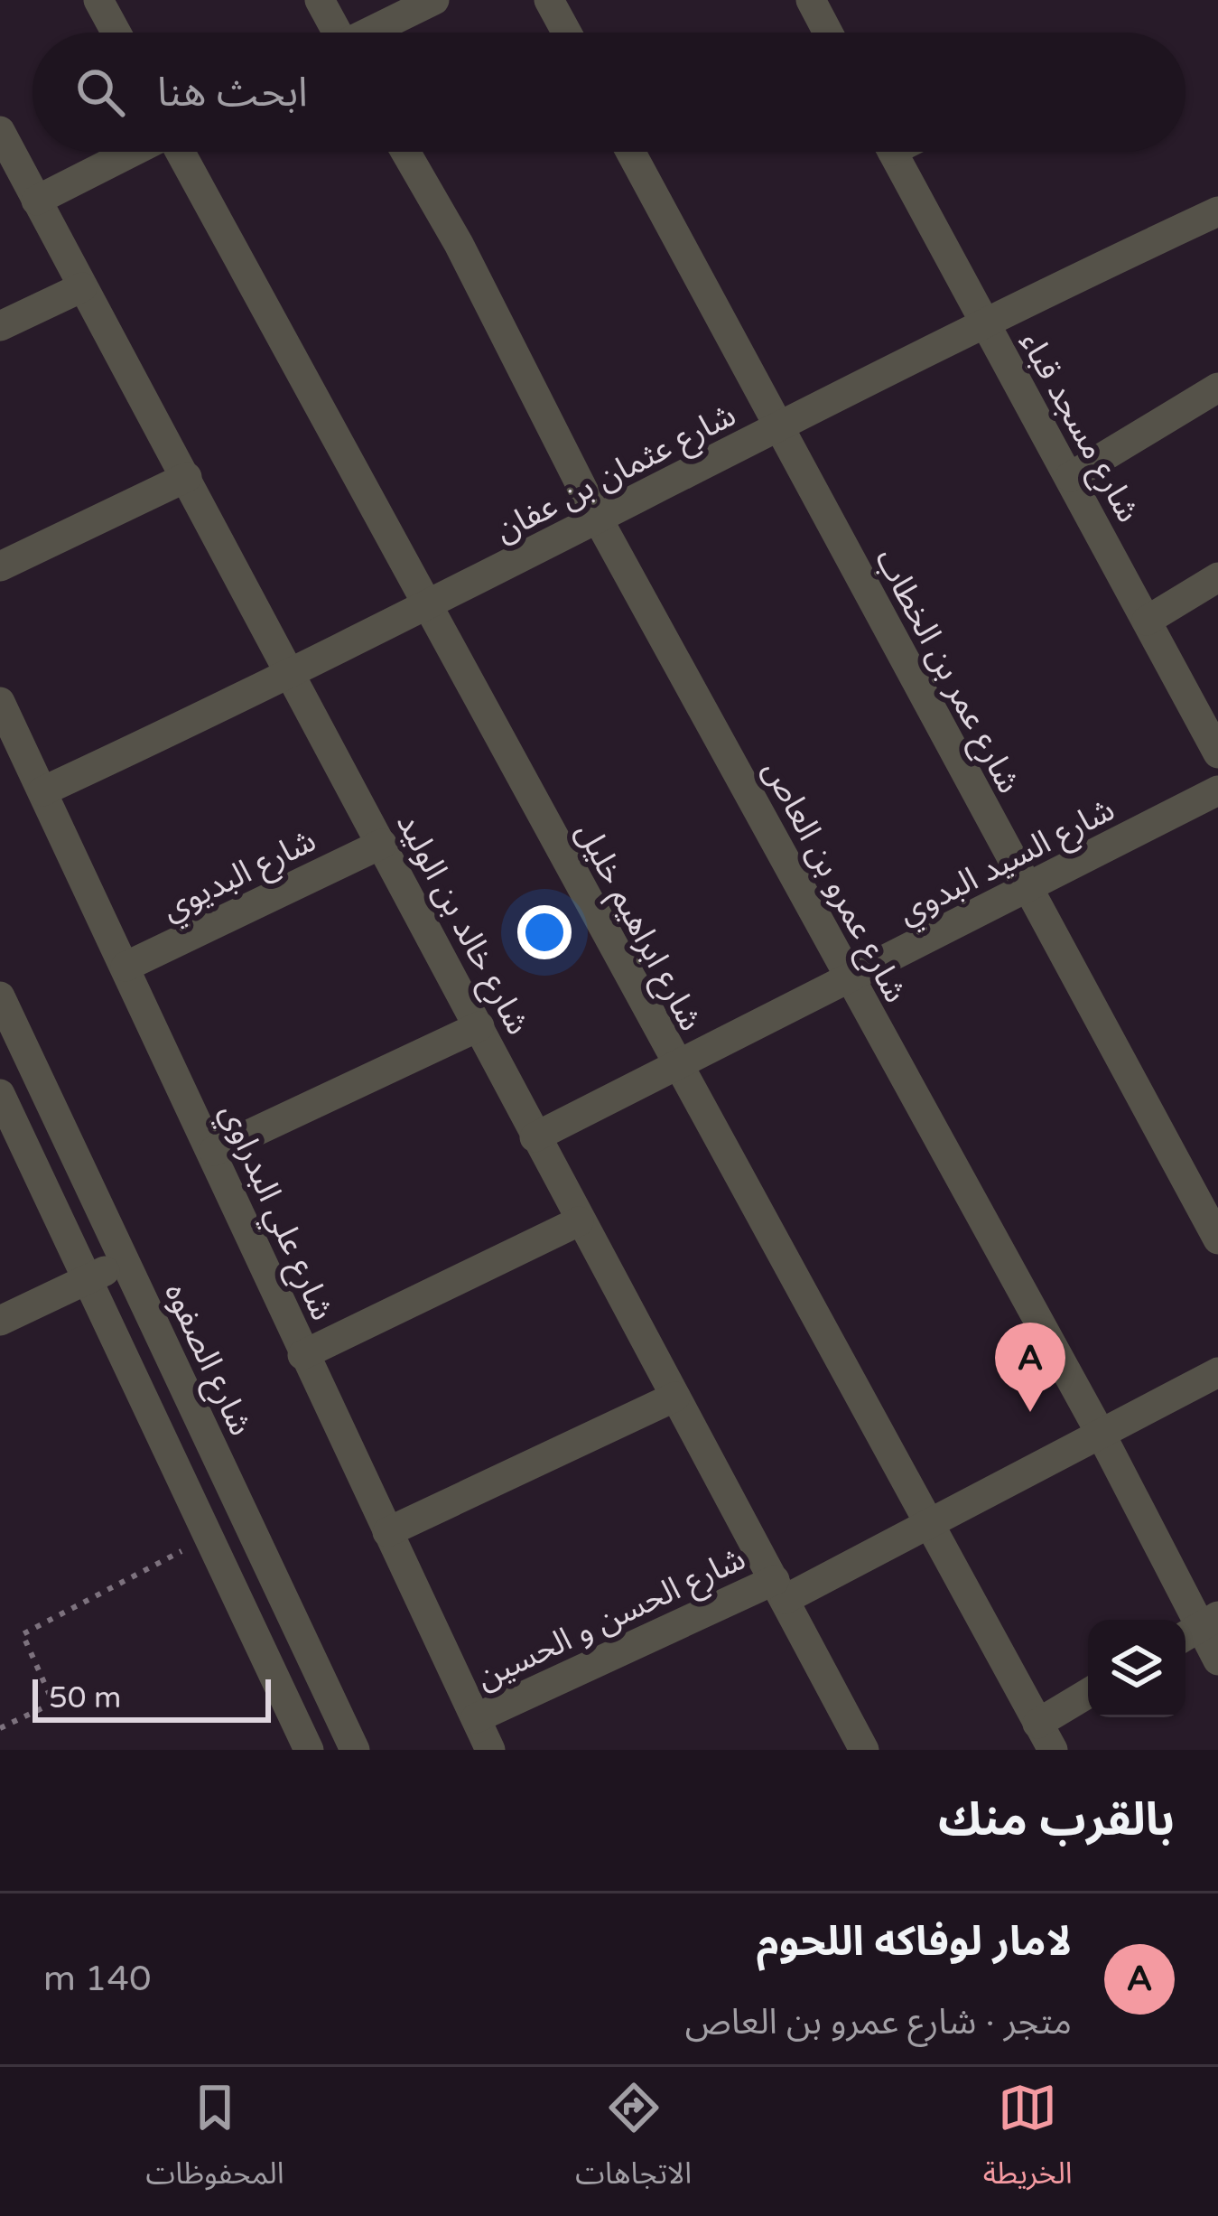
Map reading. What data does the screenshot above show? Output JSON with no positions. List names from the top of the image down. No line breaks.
{"streets":{"street":["شارع مسجد قباء","شارع عثمان بن عفان","شارع عمر بن الخطاب","شارع السيد البدوي","شارع البديوي","شارع عمرو بن العاص","شارع خالد بن الوليد","شارع ابراهيم خليل","شارع علي البدراوي","شارع الصفوه","شارع الحسن و الحسين"]},"crossings":[["شارع مسجد قباء","شارع عثمان بن عفان"],["شارع عثمان بن عفان","شارع عمر بن الخطاب"],["شارع عثمان بن عفان","شارع عمرو بن العاص"],["شارع عثمان بن عفان","شارع خالد بن الوليد"],["شارع عثمان بن عفان","شارع ابراهيم خليل"],["شارع عثمان بن عفان","شارع علي البدراوي"],["شارع عمر بن الخطاب","شارع السيد البدوي"],["شارع السيد البدوي","شارع عمرو بن العاص"],["شارع السيد البدوي","شارع خالد بن الوليد"],["شارع السيد البدوي","شارع ابراهيم خليل"],["شارع البديوي","شارع خالد بن الوليد"],["شارع البديوي","شارع علي البدراوي"],["شارع عمرو بن العاص","شارع الحسن و الحسين"],["شارع خالد بن الوليد","شارع الحسن و الحسين"],["شارع ابراهيم خليل","شارع الحسن و الحسين"],["شارع علي البدراوي","شارع الحسن و الحسين"]],"scale_bar":"50 m","page":{"search":"ابحث هنا","pins":"A","scale":"50 m","heading":"بالقرب منك","list":[{"mark":"A","name":"لامار لوفاكه اللحوم","note":"متجر · شارع عمرو بن العاص","value":"140 m"}],"nav":["الخريطة","الاتجاهات","المحفوظات"]}}
